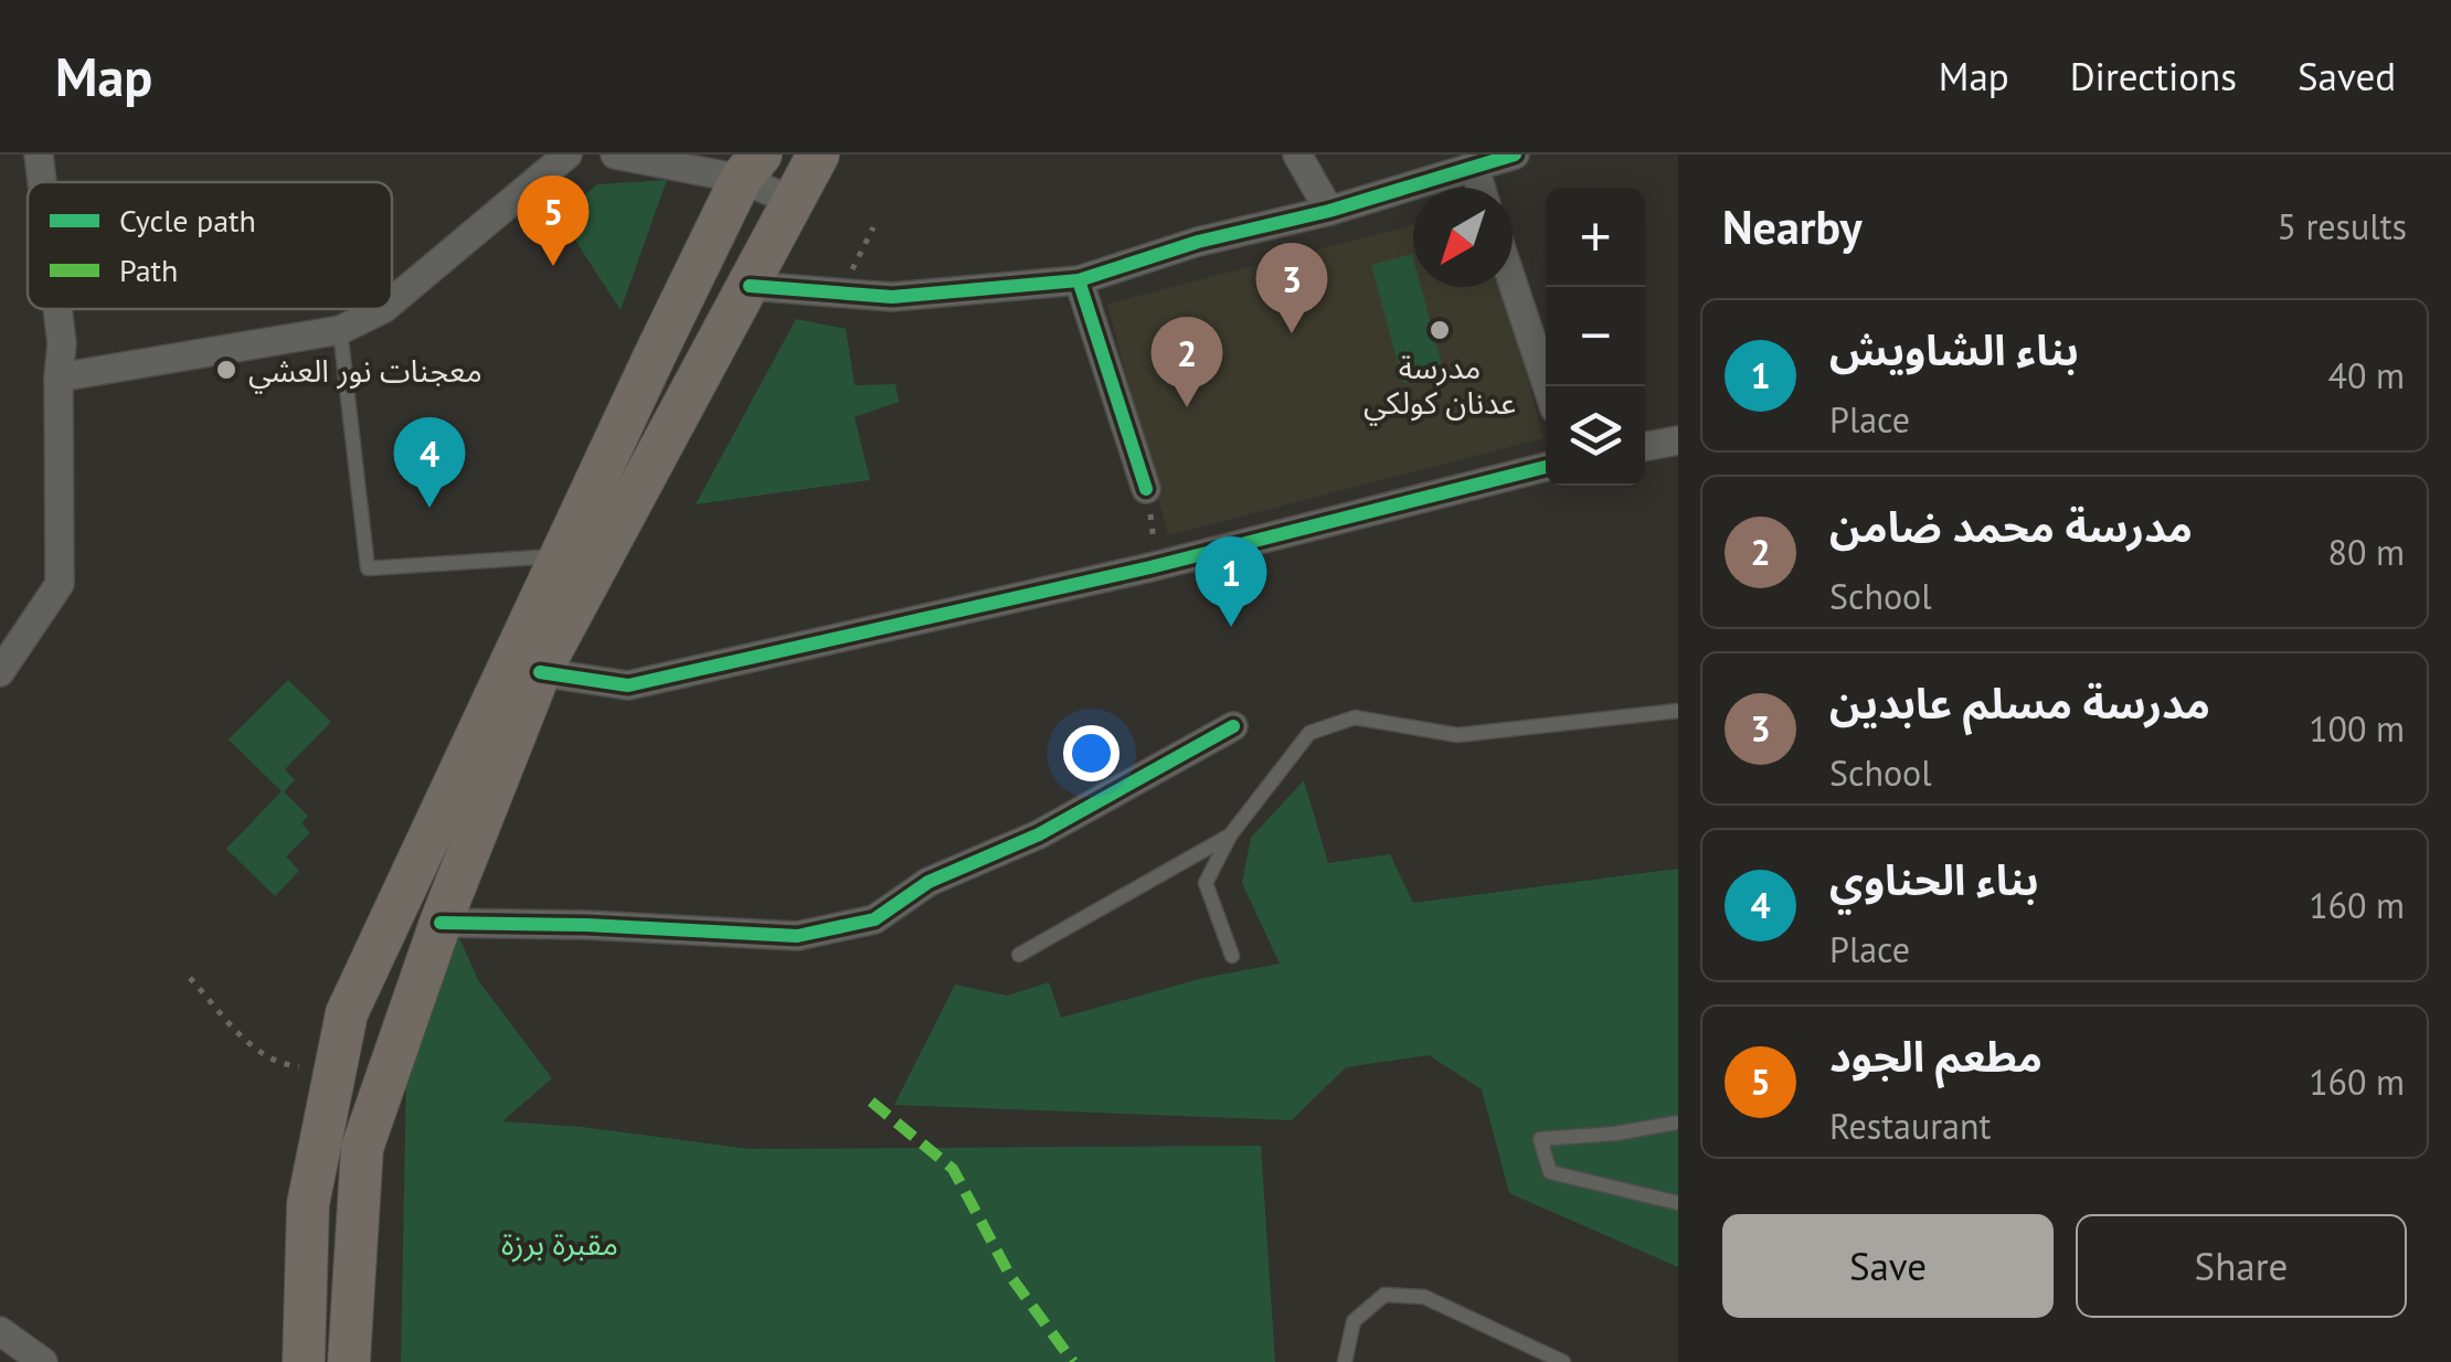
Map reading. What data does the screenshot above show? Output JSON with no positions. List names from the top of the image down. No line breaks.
{"parks":["مقبرة برزة"],"places":["مدرسة عدنان كولكي","معجنات نور العشي"],"legend":["Cycle path","Path"],"north":"bottom left","page":{"header":"Map","nav":["Map","Directions","Saved"],"heading":["Nearby","5 results"],"pins":["5","3","2","4","1"],"map_buttons":["+","−"],"list":[{"mark":"1","name":"بناء الشاويش","note":"Place","value":"40 m"},{"mark":"2","name":"مدرسة محمد ضامن","note":"School","value":"80 m"},{"mark":"3","name":"مدرسة مسلم عابدين","note":"School","value":"100 m"},{"mark":"4","name":"بناء الحناوي","note":"Place","value":"160 m"},{"mark":"5","name":"مطعم الجود","note":"Restaurant","value":"160 m"}],"buttons":["Save","Share"]}}
